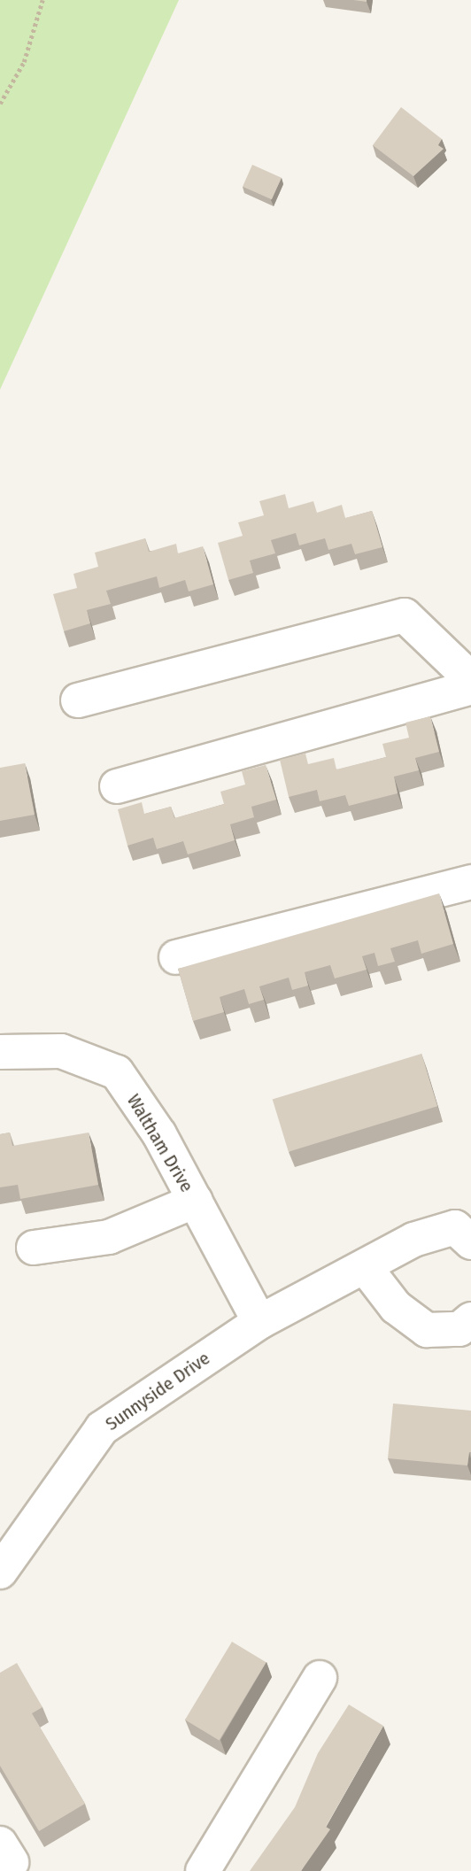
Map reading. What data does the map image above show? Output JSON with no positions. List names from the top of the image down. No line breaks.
{"streets":{"street":["Waltham Drive","Sunnyside Drive"]},"crossings":[["Waltham Drive","Sunnyside Drive"]]}
